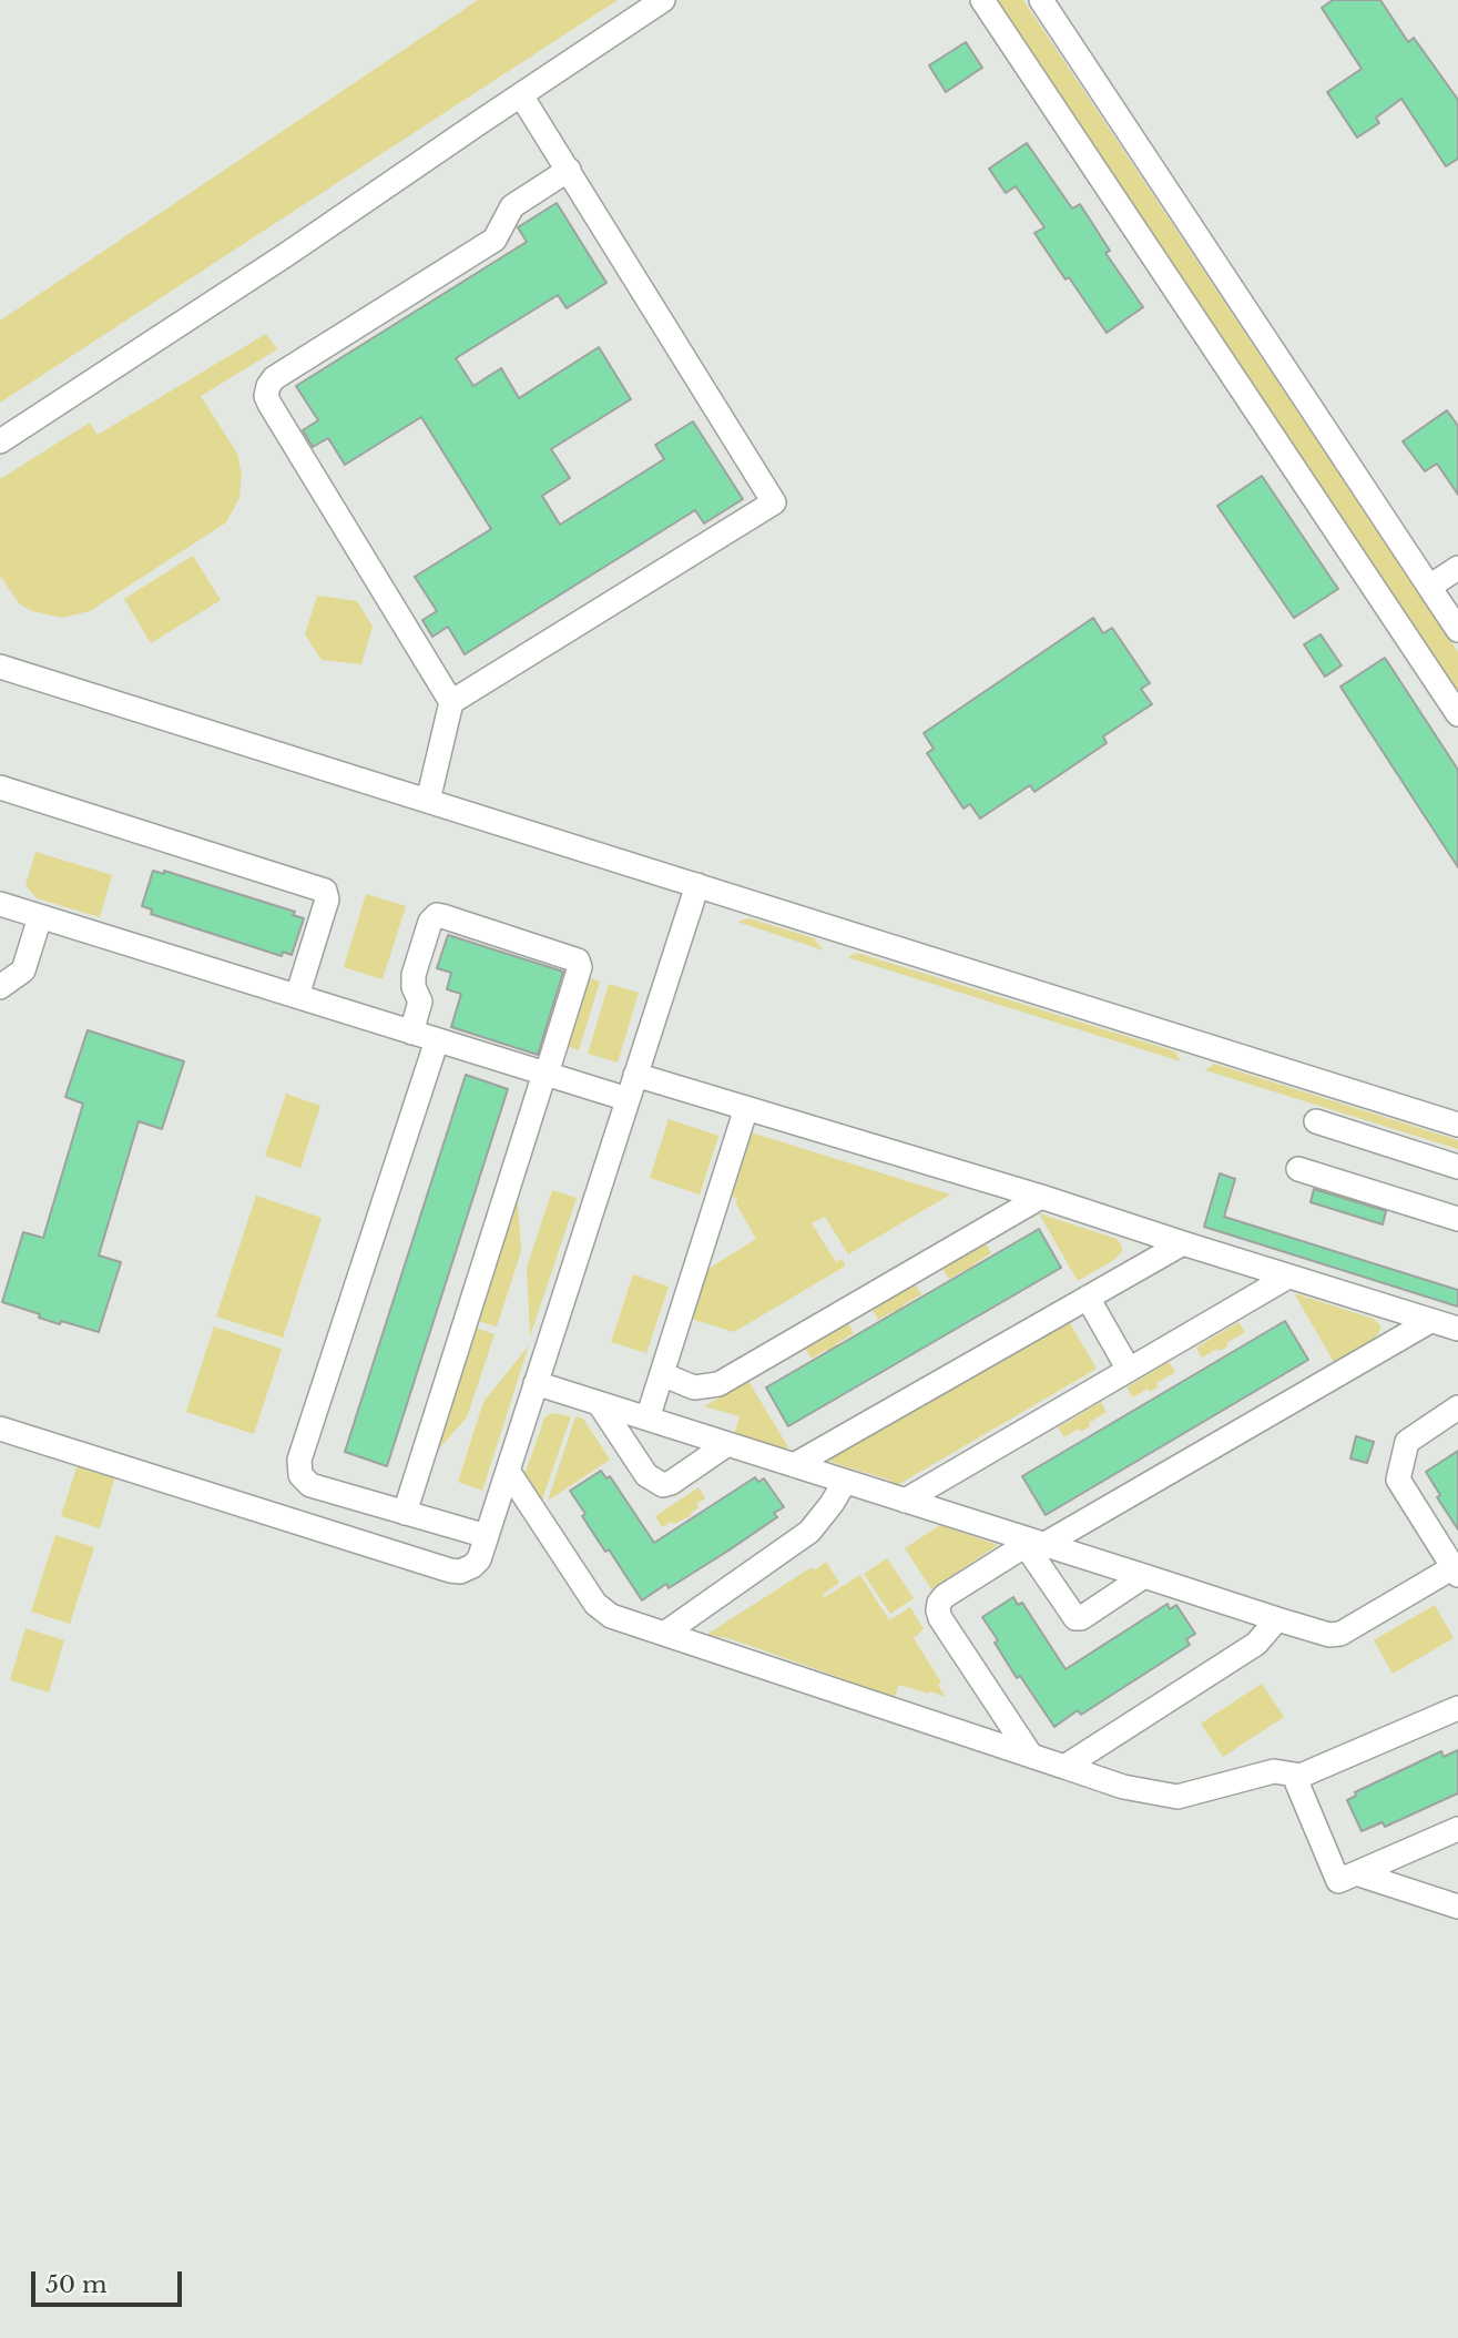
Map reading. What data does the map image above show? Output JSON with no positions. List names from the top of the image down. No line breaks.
{"scale_bar":"50 m"}
